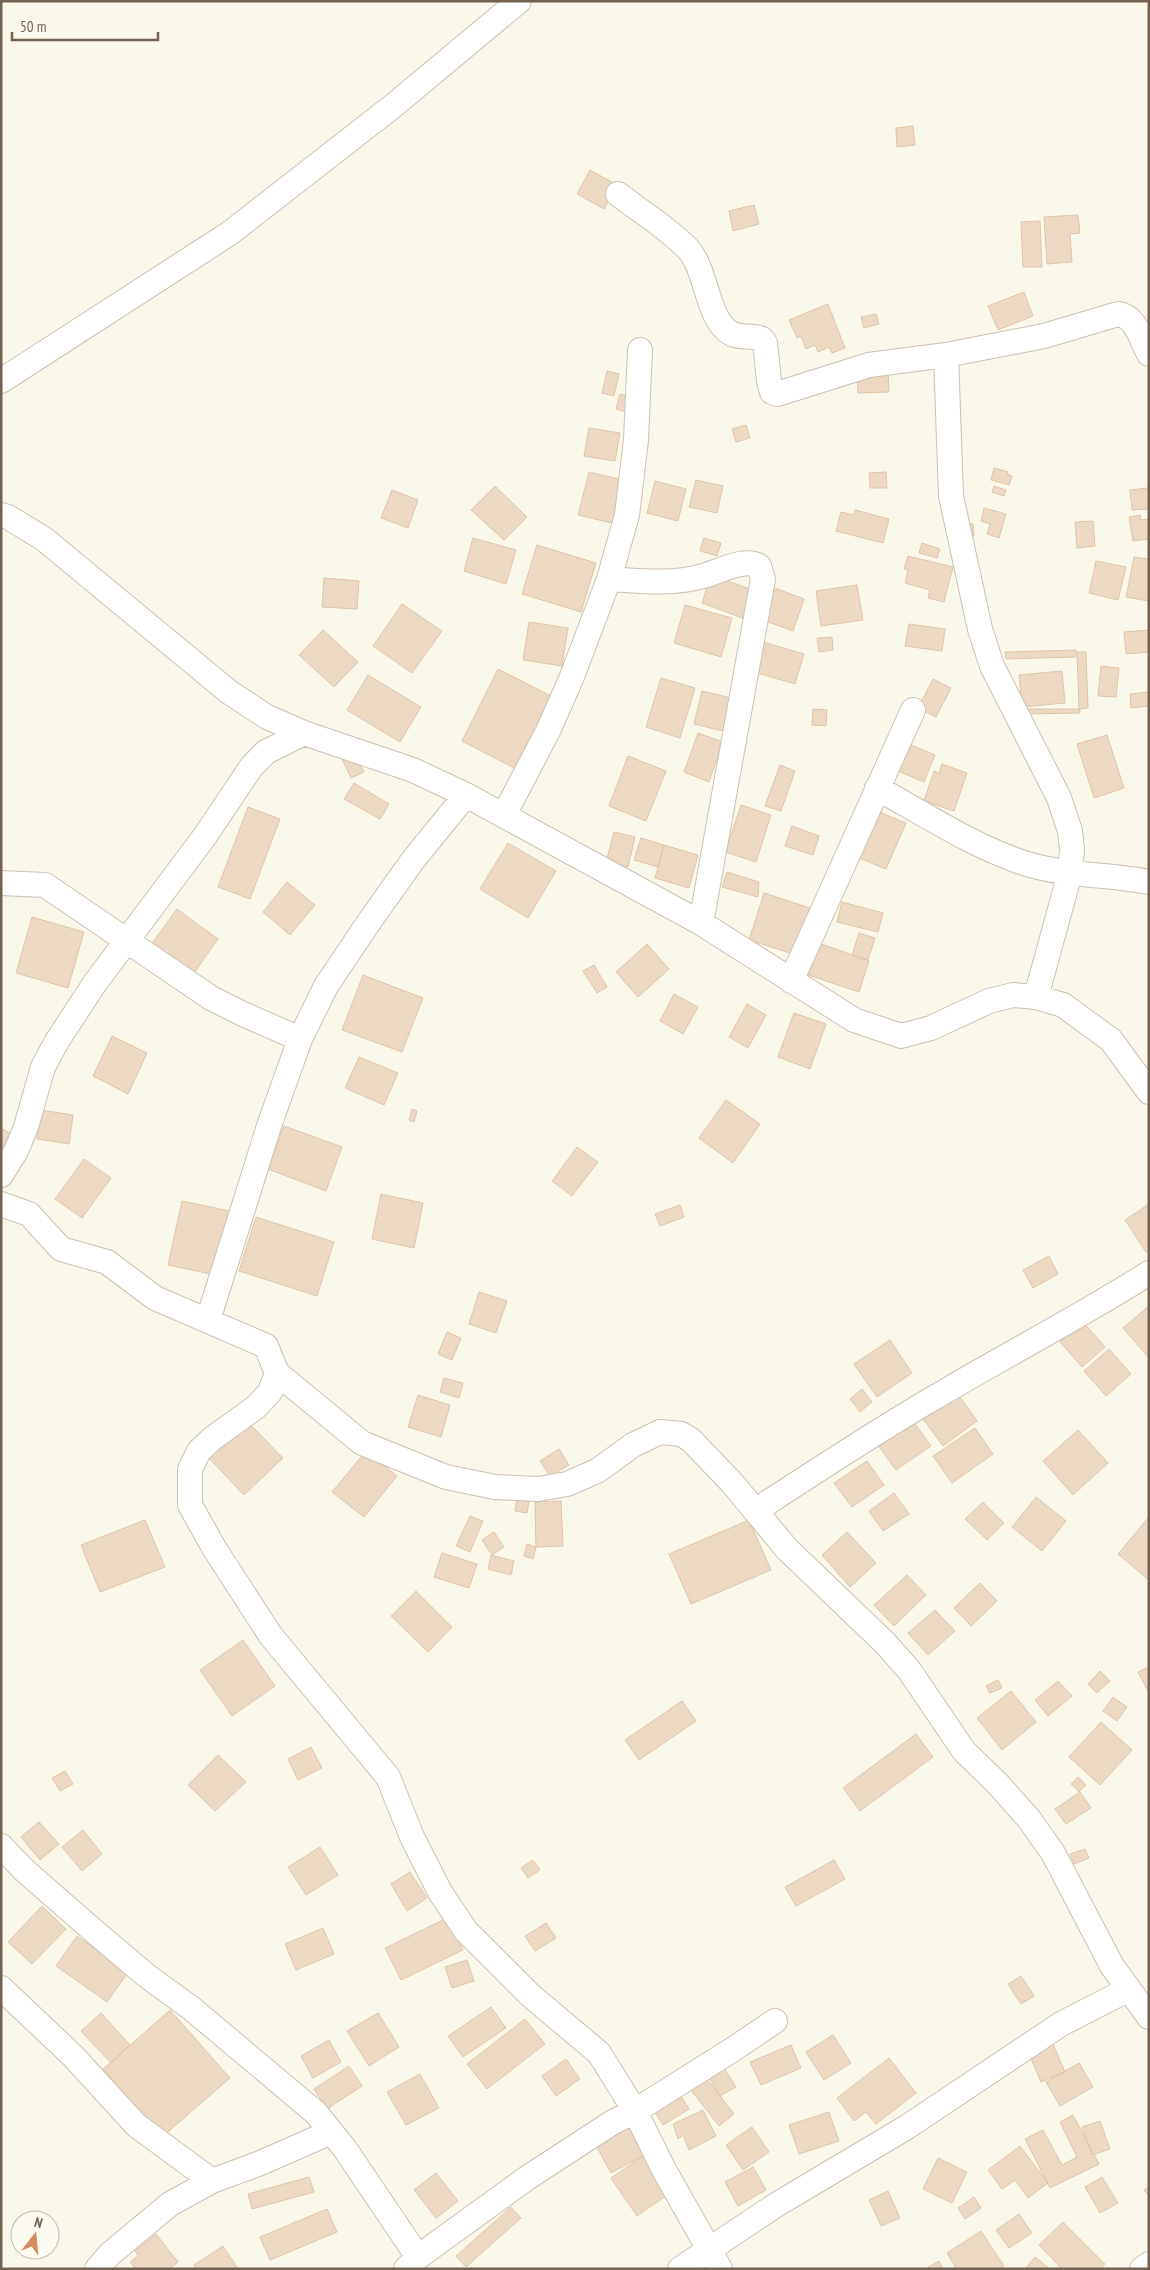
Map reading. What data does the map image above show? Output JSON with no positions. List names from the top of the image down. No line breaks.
{"scale_bar":"50 m","north":"top"}
